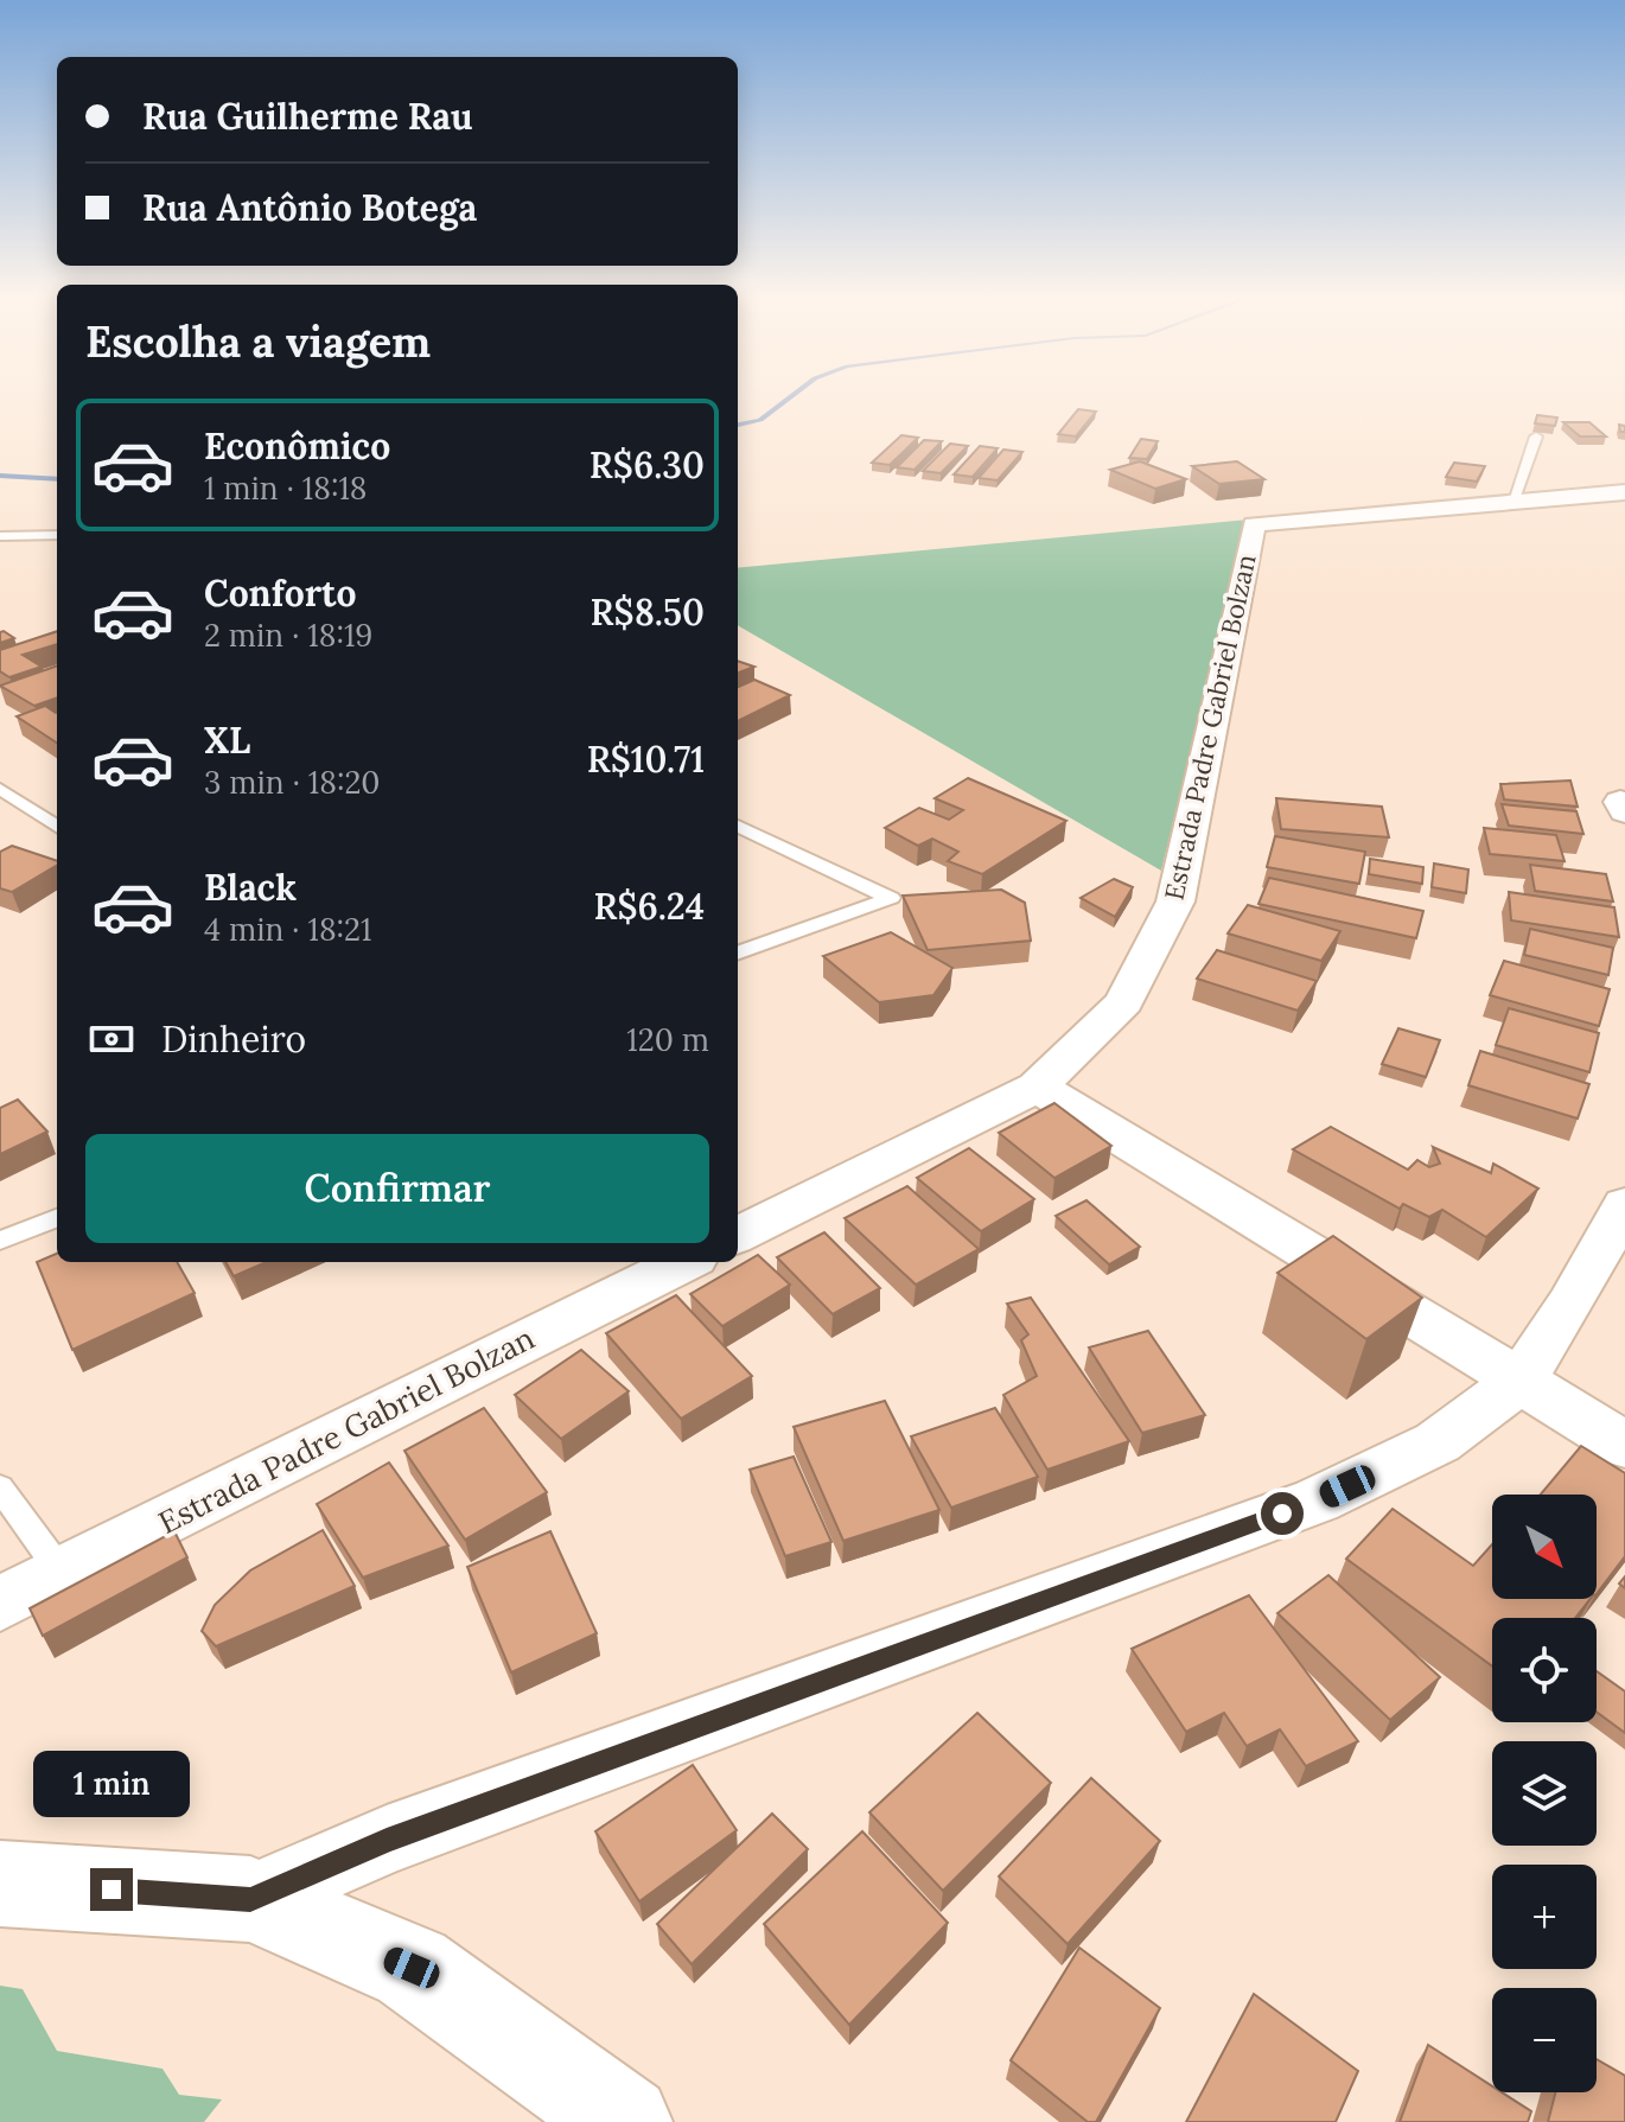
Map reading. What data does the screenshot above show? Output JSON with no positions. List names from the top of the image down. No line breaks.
{"streets":{"street":["Estrada Padre Gabriel Bolzan"]},"north":"bottom right","page":{"banner":["Rua Guilherme Rau","Rua Antônio Botega"],"heading":"Escolha a viagem","list":[{"name":"Econômico","note":"1 min · 18:18","value":"R$6.30"},{"name":"Conforto","note":"2 min · 18:19","value":"R$8.50"},{"name":"XL","note":"3 min · 18:20","value":"R$10.71"},{"name":"Black","note":"4 min · 18:21","value":"R$6.24"}],"pay":["Dinheiro","120 m"],"buttons":"Confirmar","map_buttons":["+","−"],"bubble":"1 min"}}
